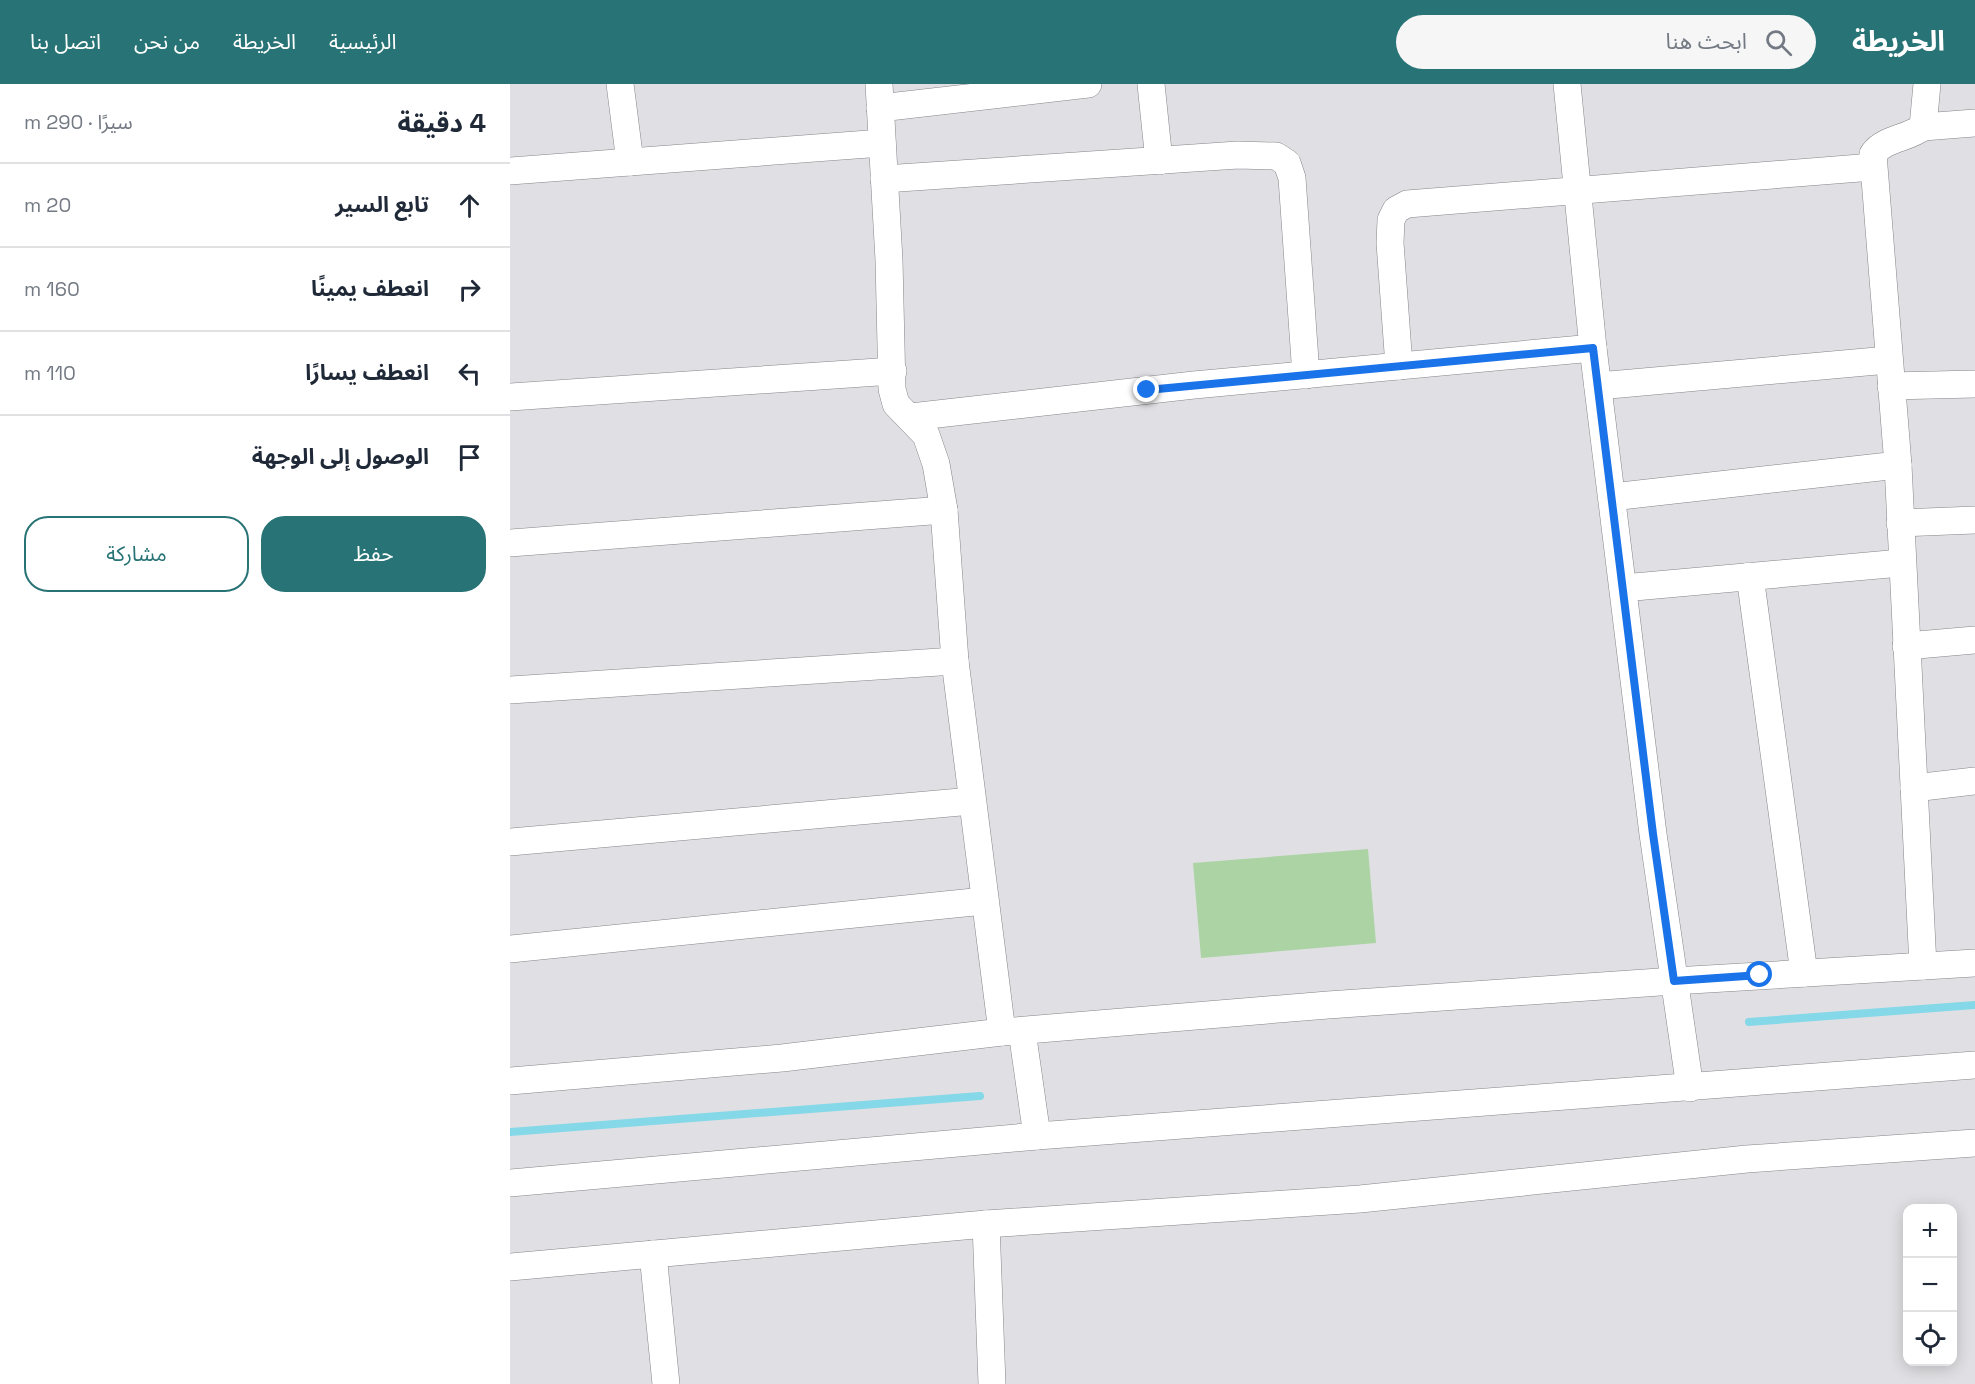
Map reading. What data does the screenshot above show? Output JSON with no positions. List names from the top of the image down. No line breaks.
{"page":{"header":"الخريطة","search":"ابحث هنا","nav":["الرئيسية","الخريطة","من نحن","اتصل بنا"],"heading":["4 دقيقة","سيرًا · 290 m"],"list":[["تابع السير","20 m"],["انعطف يمينًا","160 m"],["انعطف يسارًا","110 m"],"الوصول إلى الوجهة"],"buttons":["حفظ","مشاركة"],"map_buttons":["+","−"]}}
